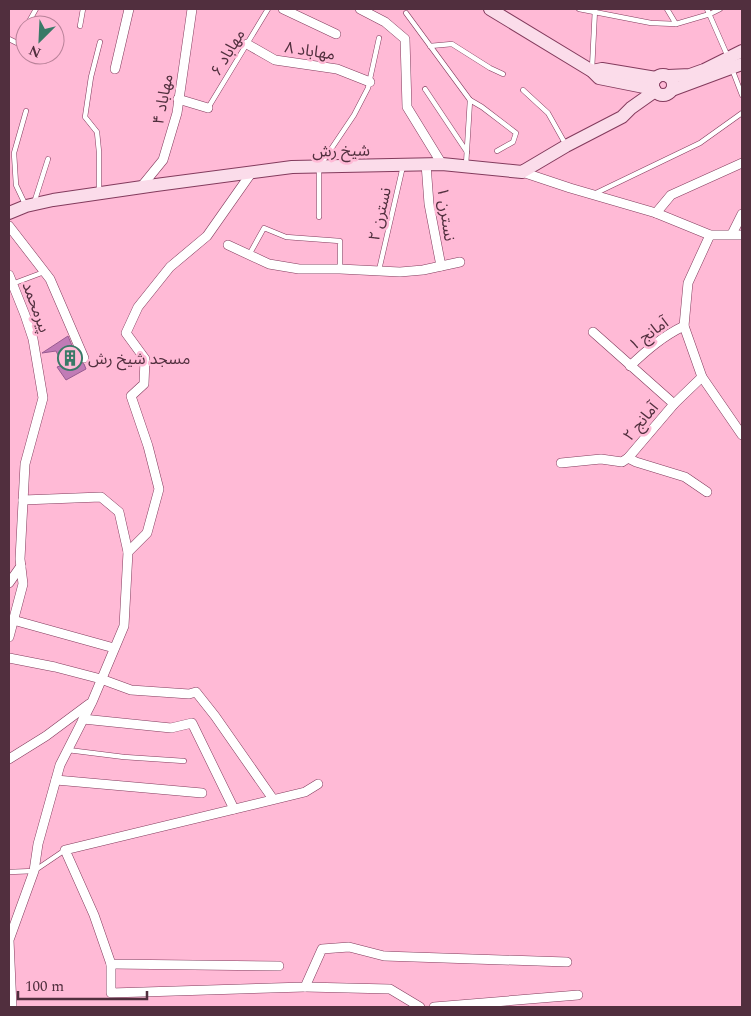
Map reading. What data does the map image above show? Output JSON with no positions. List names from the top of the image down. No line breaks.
{"streets":{"street":["مهاباد ۸","مهاباد ۴","شیخ رش","نسترن ۱","پیرمحمد","آمانج ۱","آمانج ۲"],"lane":["مهاباد ۶","نسترن ۲"]},"crossings":[["مهاباد ۸","مهاباد ۶"],["مهاباد ۴","شیخ رش"],["شیخ رش","نسترن ۲"],["شیخ رش","نسترن ۱"]],"places":{"building":["مسجد شیخ رش"]},"scale_bar":"100 m","north":"bottom left"}
